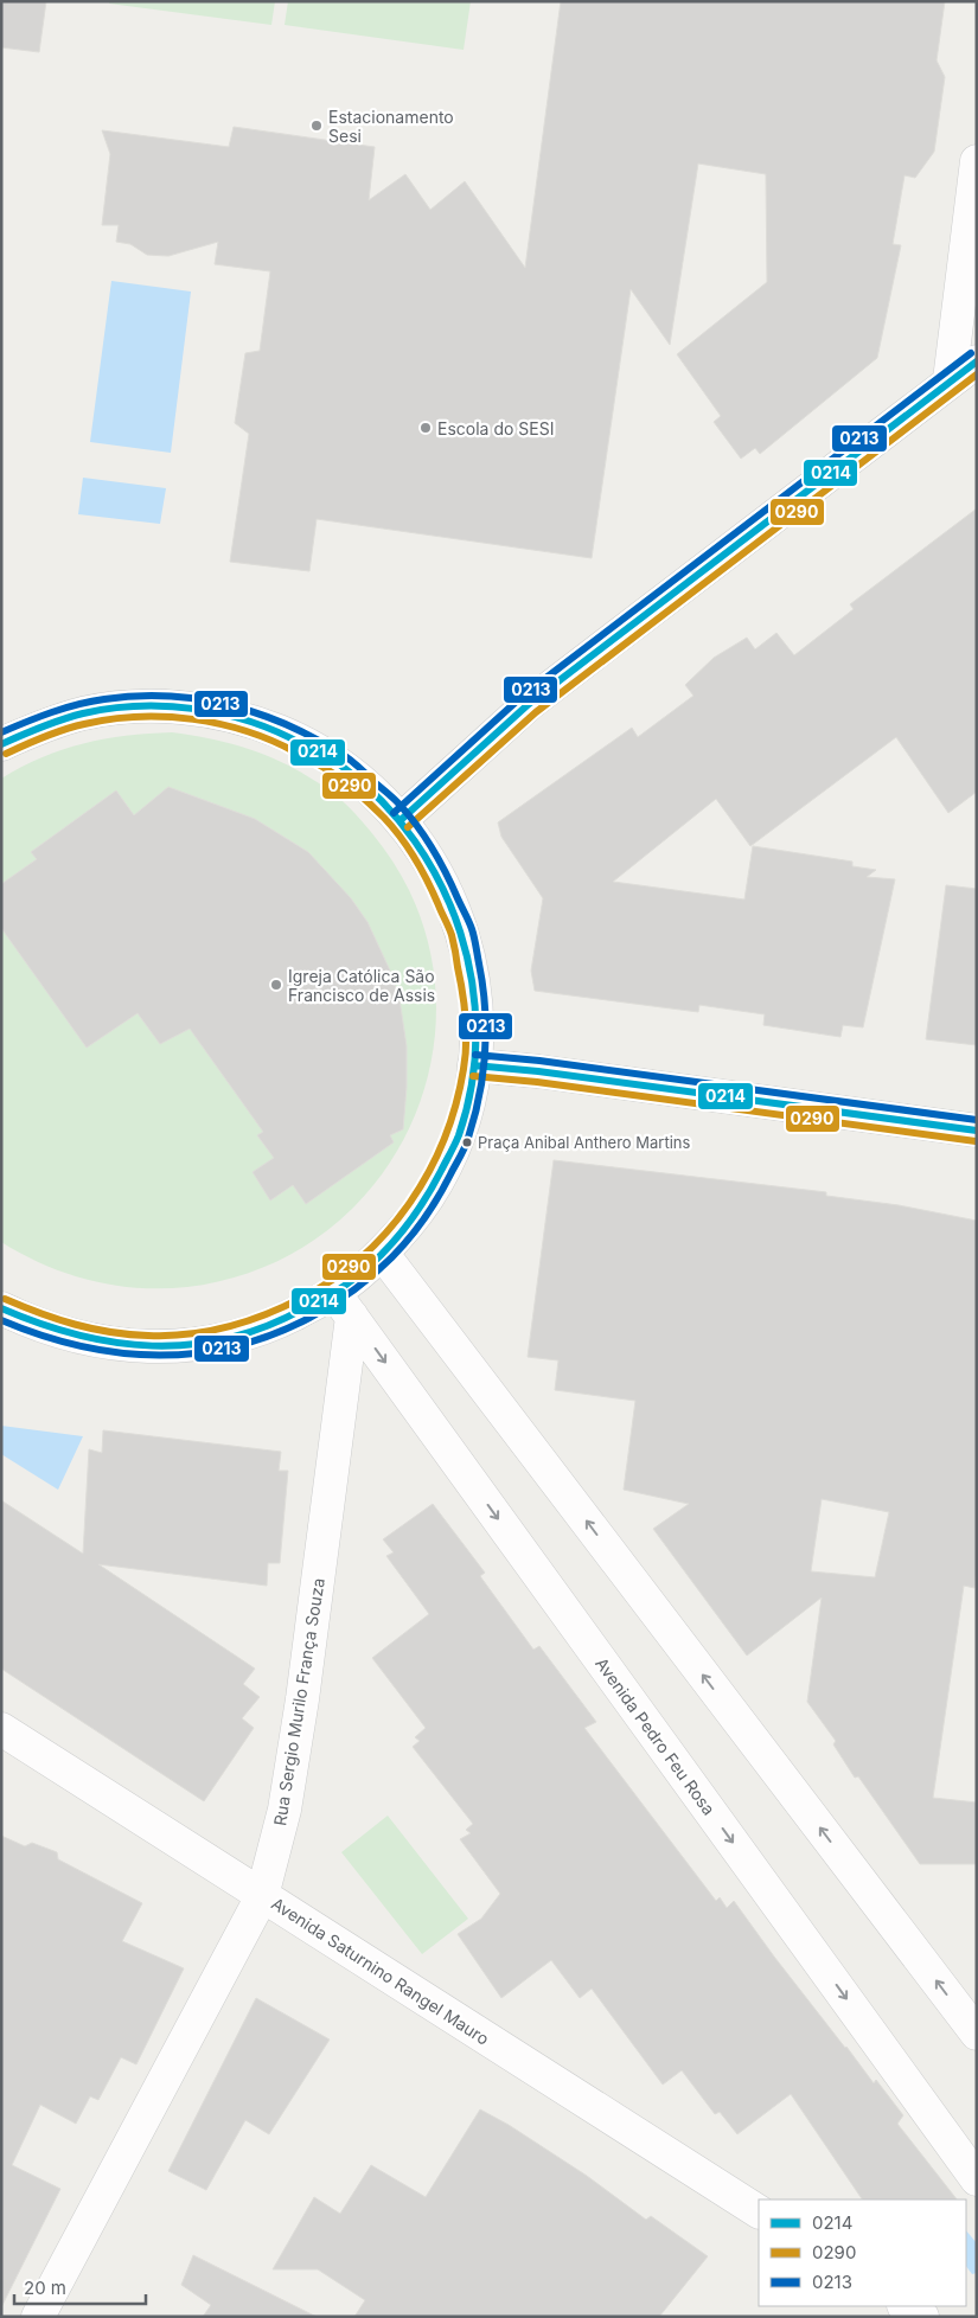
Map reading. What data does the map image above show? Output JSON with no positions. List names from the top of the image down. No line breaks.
{"streets":{"street":["Rua Sergio Murilo França Souza","Avenida Pedro Feu Rosa","Avenida Saturnino Rangel Mauro"]},"crossings":[["Rua Sergio Murilo França Souza","Avenida Pedro Feu Rosa"],["Rua Sergio Murilo França Souza","Avenida Saturnino Rangel Mauro"]],"places":["Estacionamento Sesi","Escola do SESI","Igreja Católica São Francisco de Assis","Praça Anibal Anthero Martins"],"lines":["transit line 0213","transit line 0214","transit line 0290"],"legend":["0214","0290","0213"],"scale_bar":"20 m"}
